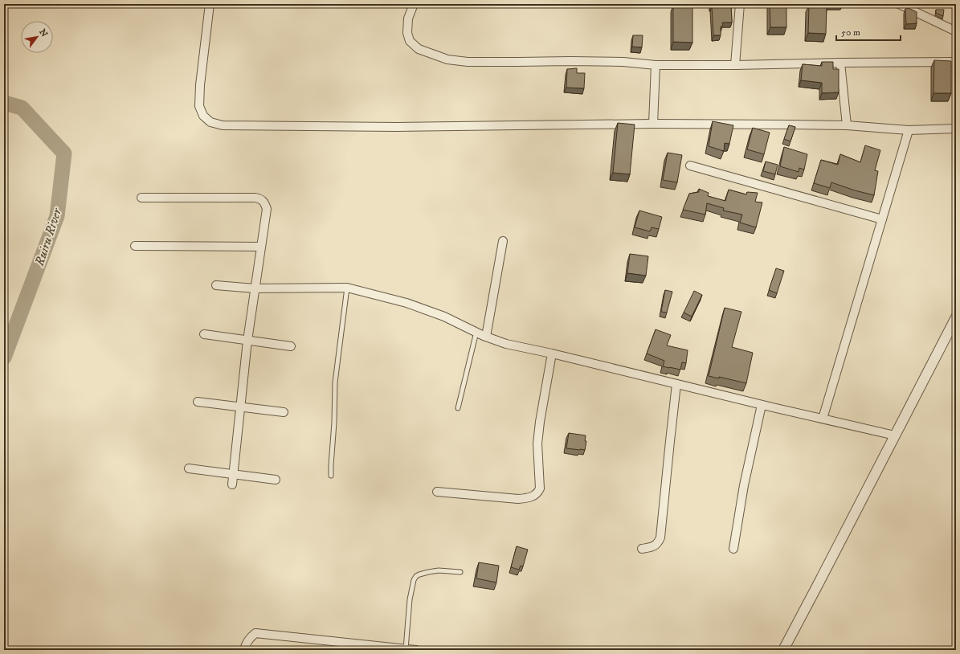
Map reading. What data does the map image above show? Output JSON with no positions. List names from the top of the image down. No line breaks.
{"water":["Ruiru River"],"scale_bar":"50 m","north":"top right"}
